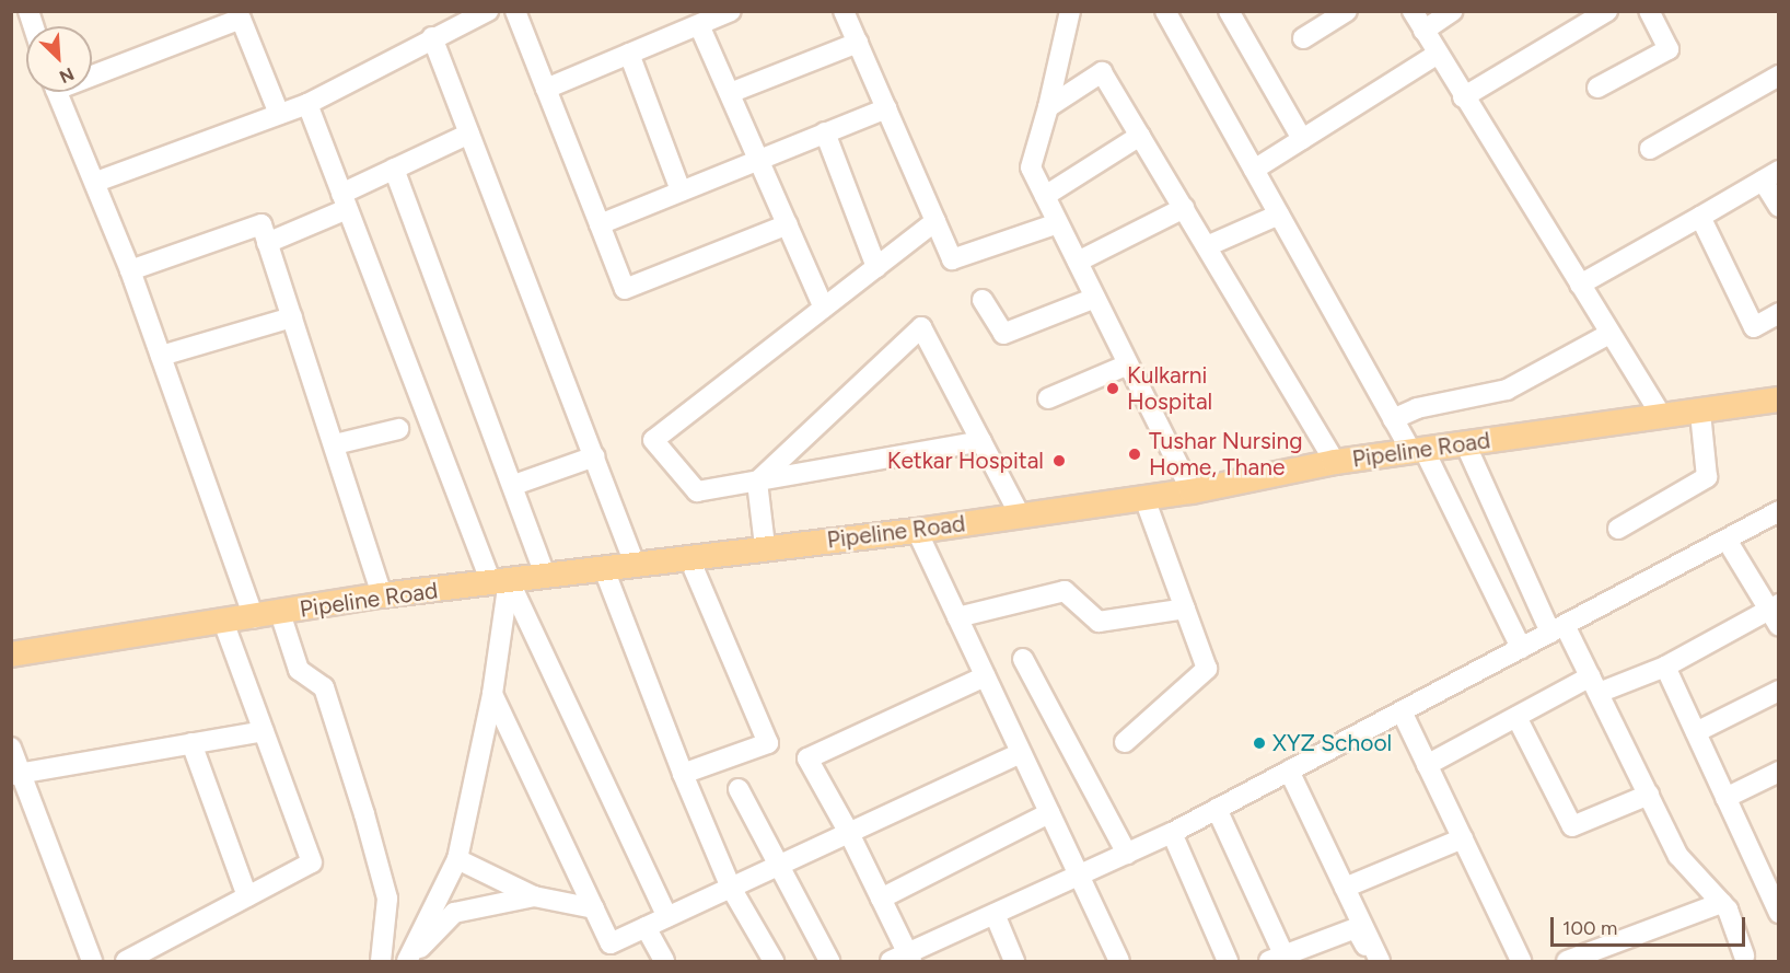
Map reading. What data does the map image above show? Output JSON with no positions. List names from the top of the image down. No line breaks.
{"streets":{"main road":["Pipeline Road"]},"places":["Kulkarni Hospital","Tushar Nursing Home, Thane","Ketkar Hospital","XYZ School"],"scale_bar":"100 m","north":"bottom right"}
